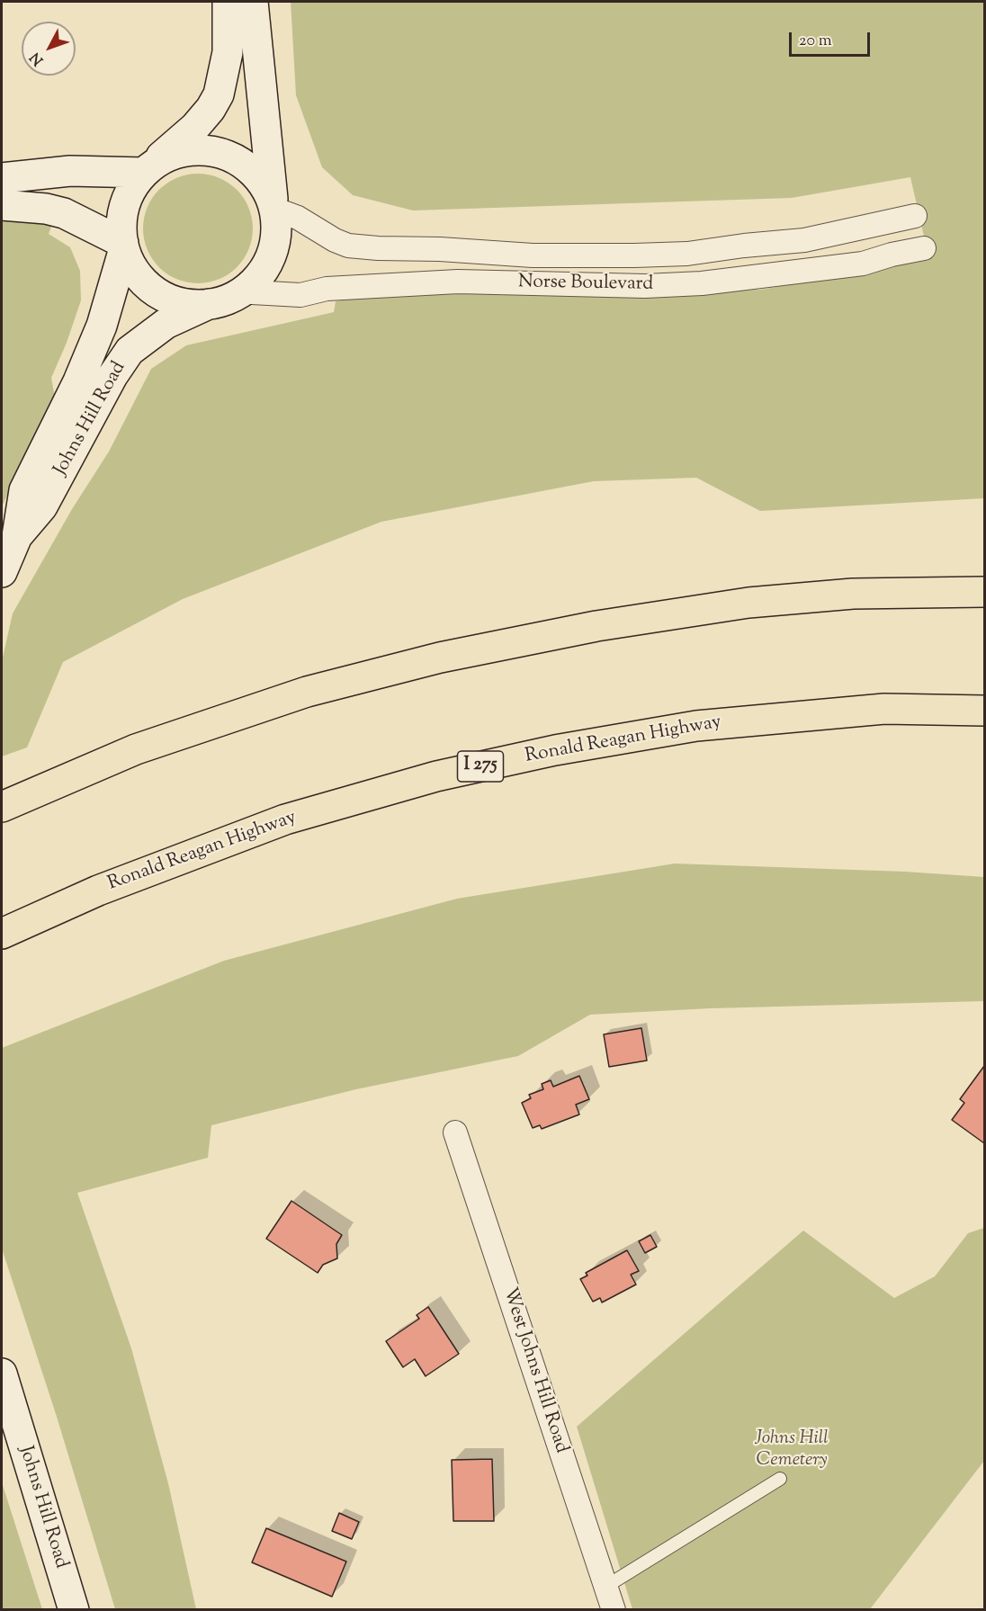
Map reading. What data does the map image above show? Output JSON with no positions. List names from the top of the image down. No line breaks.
{"streets":{"highway":["Ronald Reagan Highway","I 275"],"main road":["Johns Hill Road"],"street":["Norse Boulevard","West Johns Hill Road"]},"crossings":[["Norse Boulevard","Johns Hill Road"]],"parks":["Johns Hill Cemetery"],"scale_bar":"20 m","north":"bottom left"}
